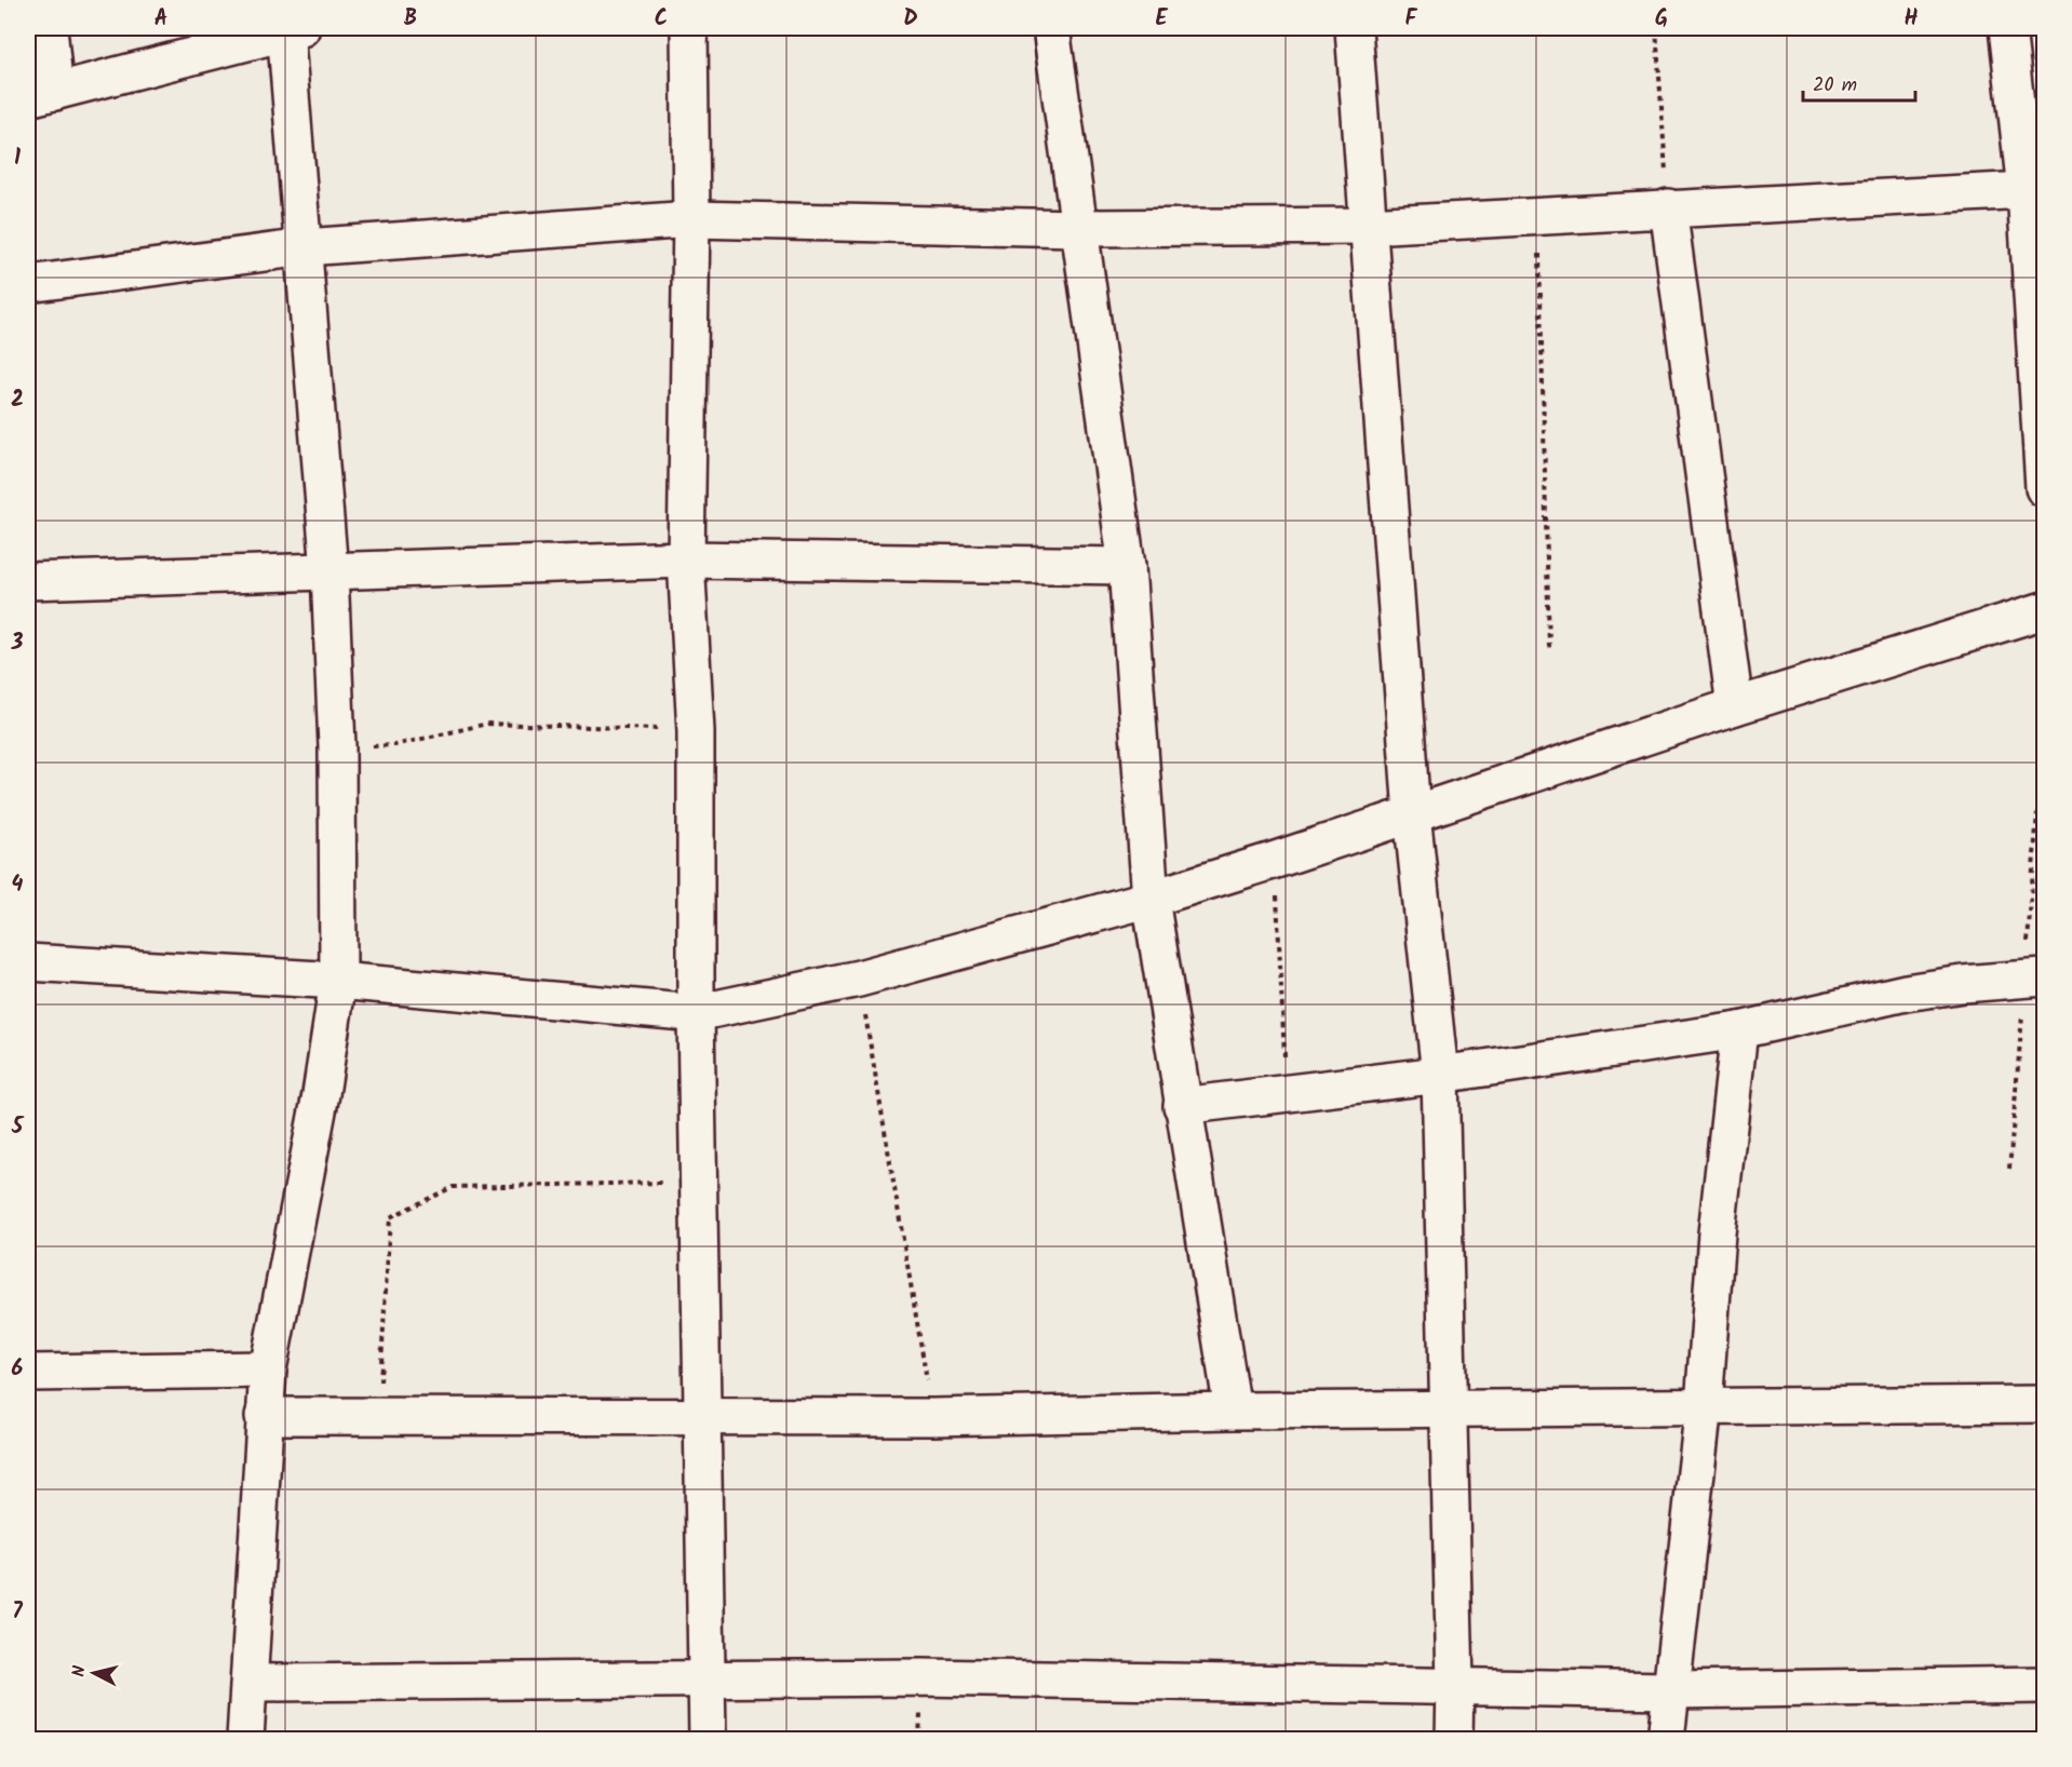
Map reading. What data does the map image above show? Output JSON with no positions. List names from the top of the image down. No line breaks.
{"scale_bar":"20 m","north":"left","grid":{"columns":["A","B","C","D","E","F","G","H"],"rows":["1","2","3","4","5","6","7"]}}
